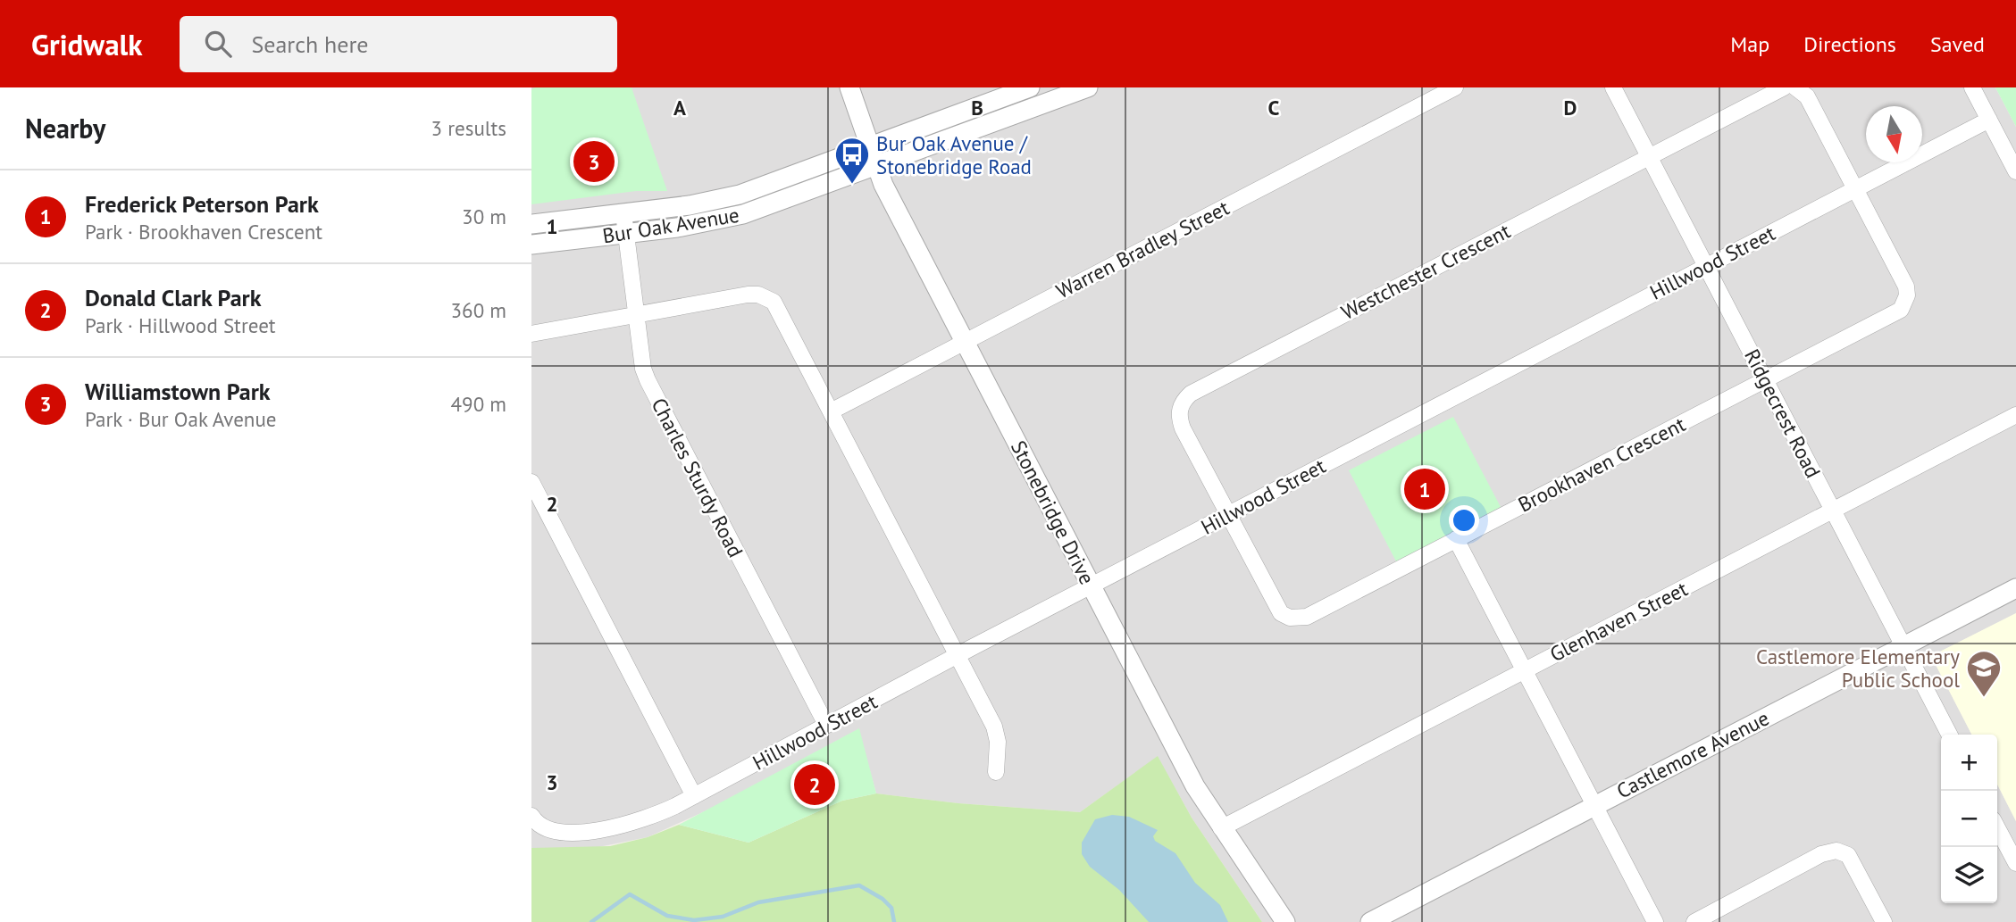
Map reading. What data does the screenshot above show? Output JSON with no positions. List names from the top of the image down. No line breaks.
{"streets":{"street":["Bur Oak Avenue","Warren Bradley Street","Hillwood Street","Westchester Crescent","Ridgecrest Road","Brookhaven Crescent","Charles Sturdy Road","Stonebridge Drive","Glenhaven Street","Castlemore Avenue"]},"crossings":[["Bur Oak Avenue","Charles Sturdy Road"],["Bur Oak Avenue","Stonebridge Drive"],["Warren Bradley Street","Stonebridge Drive"],["Hillwood Street","Westchester Crescent"],["Hillwood Street","Ridgecrest Road"],["Hillwood Street","Brookhaven Crescent"],["Hillwood Street","Charles Sturdy Road"],["Hillwood Street","Stonebridge Drive"],["Westchester Crescent","Ridgecrest Road"],["Westchester Crescent","Brookhaven Crescent"],["Ridgecrest Road","Brookhaven Crescent"],["Ridgecrest Road","Glenhaven Street"],["Ridgecrest Road","Castlemore Avenue"],["Stonebridge Drive","Glenhaven Street"]],"places":{"bus stop":["Bur Oak Avenue / Stonebridge Road"],"school or university":["Castlemore Elementary Public School"]},"north":"bottom","page":{"header":"Gridwalk","search":"Search here","nav":["Map","Directions","Saved"],"heading":["Nearby","3 results"],"pins":["3","1","2"],"list":[{"mark":"1","name":"Frederick Peterson Park","note":"Park · Brookhaven Crescent","value":"30 m"},{"mark":"2","name":"Donald Clark Park","note":"Park · Hillwood Street","value":"360 m"},{"mark":"3","name":"Williamstown Park","note":"Park · Bur Oak Avenue","value":"490 m"}],"map_buttons":["+","−"]},"grid":{"columns":["A","B","C","D"],"rows":["1","2","3"]}}
